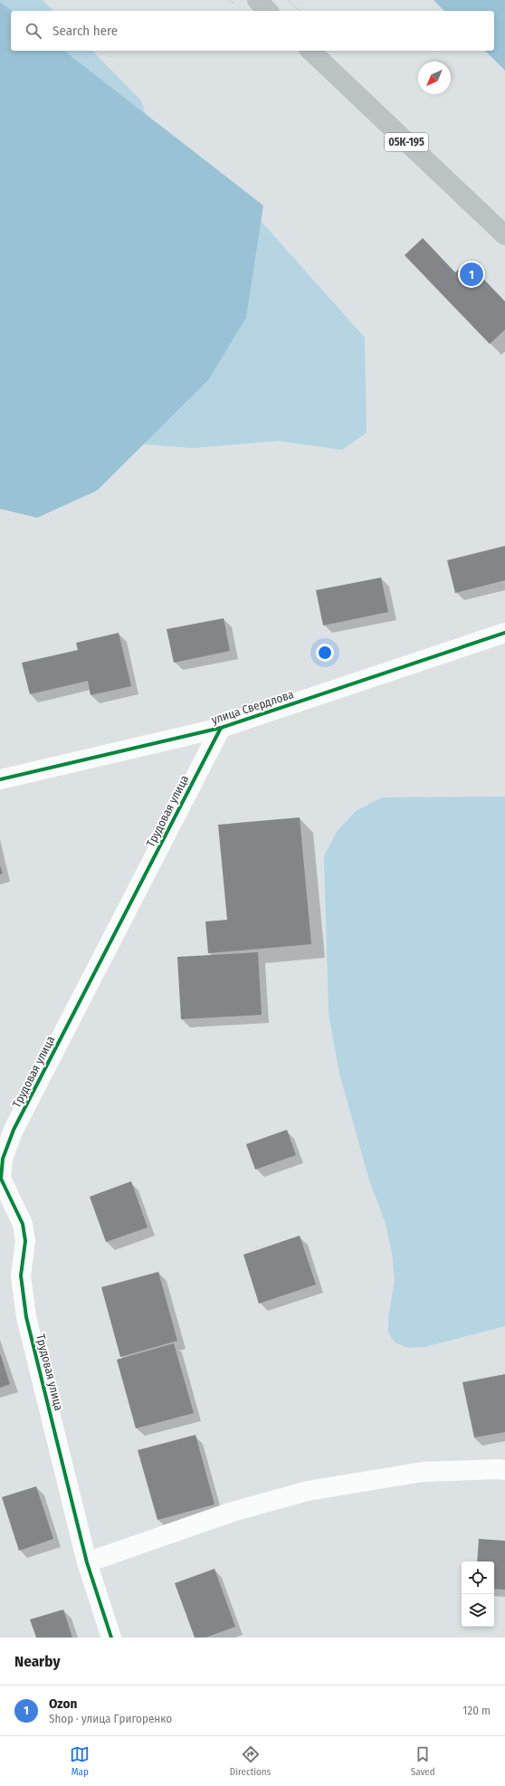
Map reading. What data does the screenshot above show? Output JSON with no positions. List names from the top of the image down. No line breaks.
{"streets":{"main road":["05К-195"],"street":["улица Свердлова","Трудовая улица"]},"crossings":[["улица Свердлова","Трудовая улица"]],"north":"bottom left","page":{"search":"Search here","pins":"1","heading":"Nearby","list":[{"mark":"1","name":"Ozon","note":"Shop · улица Григоренко","value":"120 m"}],"nav":["Map","Directions","Saved"]}}
